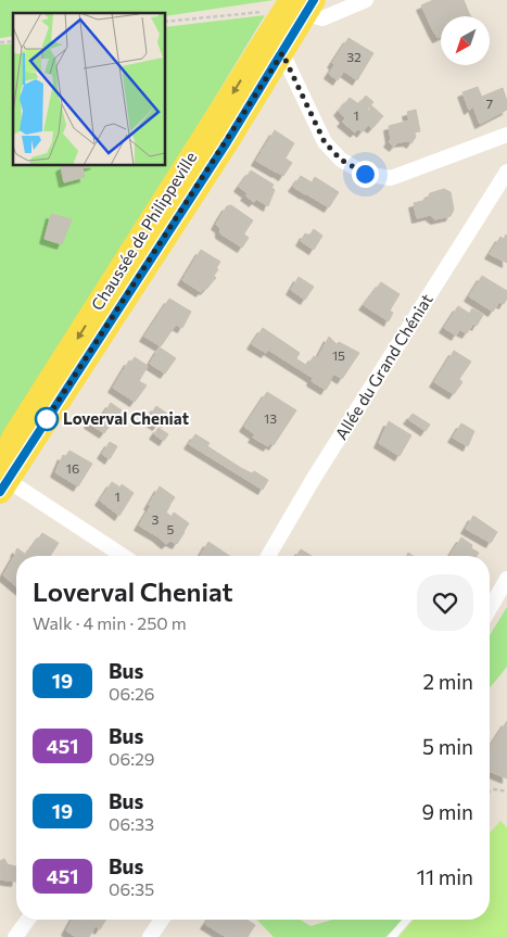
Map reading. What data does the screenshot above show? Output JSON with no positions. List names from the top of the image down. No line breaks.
{"streets":{"main road":["Chaussée de Philippeville"],"street":["Allée du Grand Chéniat"]},"places":["Loverval Cheniat"],"lines":["bus line 19"],"house_numbers":["32","7","1","15","13","16","1","3","5"],"north":"bottom left","page":{"heading":["Loverval Cheniat","Walk · 4 min · 250 m"],"list":[{"mark":"19","name":"Bus","note":"06:26","value":"2 min"},{"mark":"451","name":"Bus","note":"06:29","value":"5 min"},{"mark":"19","name":"Bus","note":"06:33","value":"9 min"},{"mark":"451","name":"Bus","note":"06:35","value":"11 min"}]}}
